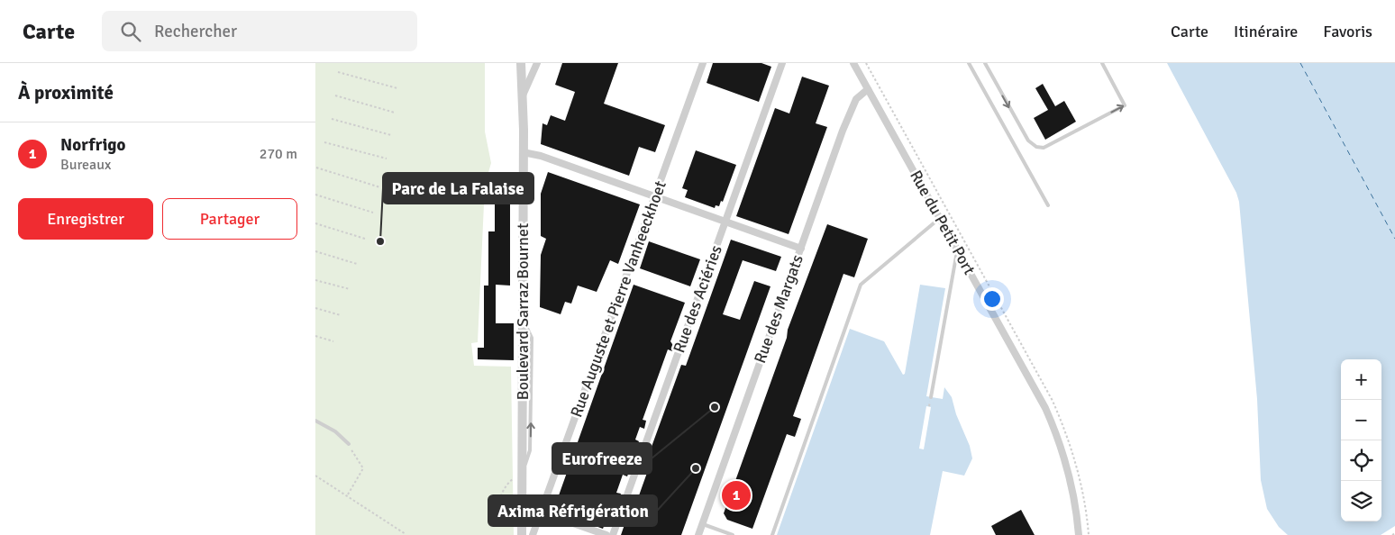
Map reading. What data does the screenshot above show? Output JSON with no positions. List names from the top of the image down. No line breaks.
{"streets":{"street":["Rue du Petit Port","Rue Auguste et Pierre Vanheeckhoet","Rue des Aciéries","Rue des Margats","Boulevard Sarraz Bournet"]},"crossings":[["Rue du Petit Port","Rue des Margats"]],"places":["Parc de La Falaise","Eurofreeze","Axima Réfrigération"],"page":{"header":"Carte","search":"Rechercher","nav":["Carte","Itinéraire","Favoris"],"heading":"À proximité","list":[{"mark":"1","name":"Norfrigo","note":"Bureaux","value":"270 m"}],"buttons":["Enregistrer","Partager"],"map_buttons":["+","−"],"pins":"1"}}
